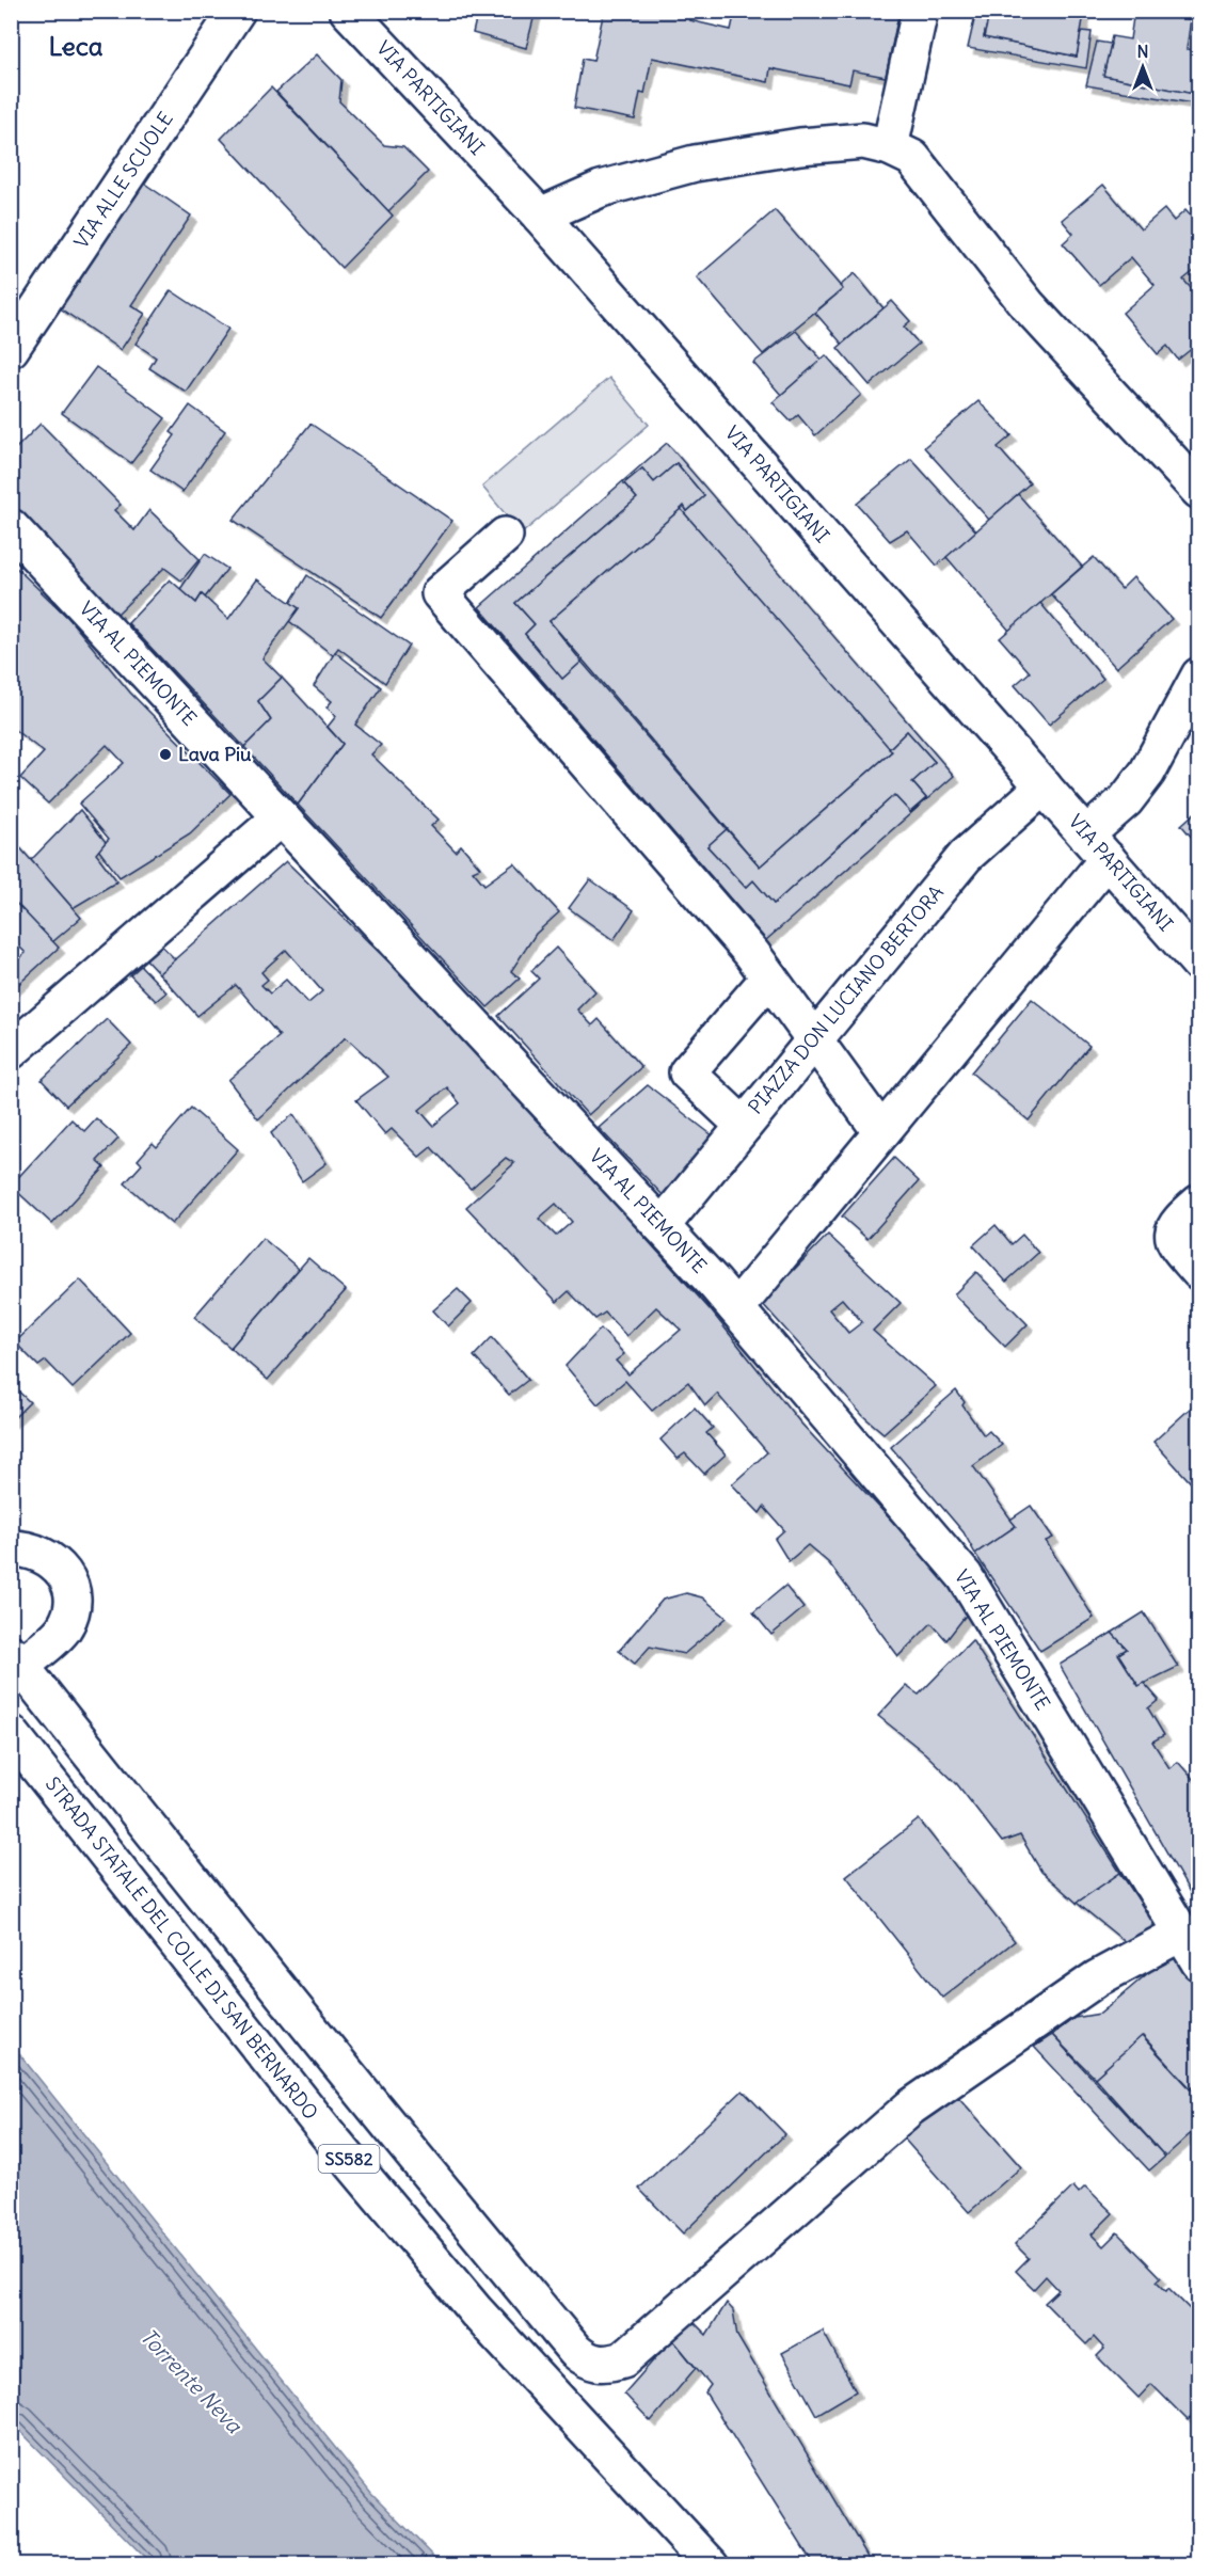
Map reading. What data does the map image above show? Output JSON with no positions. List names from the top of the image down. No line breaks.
{"streets":{"street":["VIA PARTIGIANI","VIA ALLE SCUOLE","VIA AL PIEMONTE","PIAZZA DON LUCIANO BERTORA","STRADA STATALE DEL COLLE DI SAN BERNARDO","SS582"]},"crossings":[["VIA PARTIGIANI","PIAZZA DON LUCIANO BERTORA"],["VIA AL PIEMONTE","PIAZZA DON LUCIANO BERTORA"]],"districts":["Leca"],"water":["Torrente Neva"],"places":["Lava Piu"],"north":"top"}
